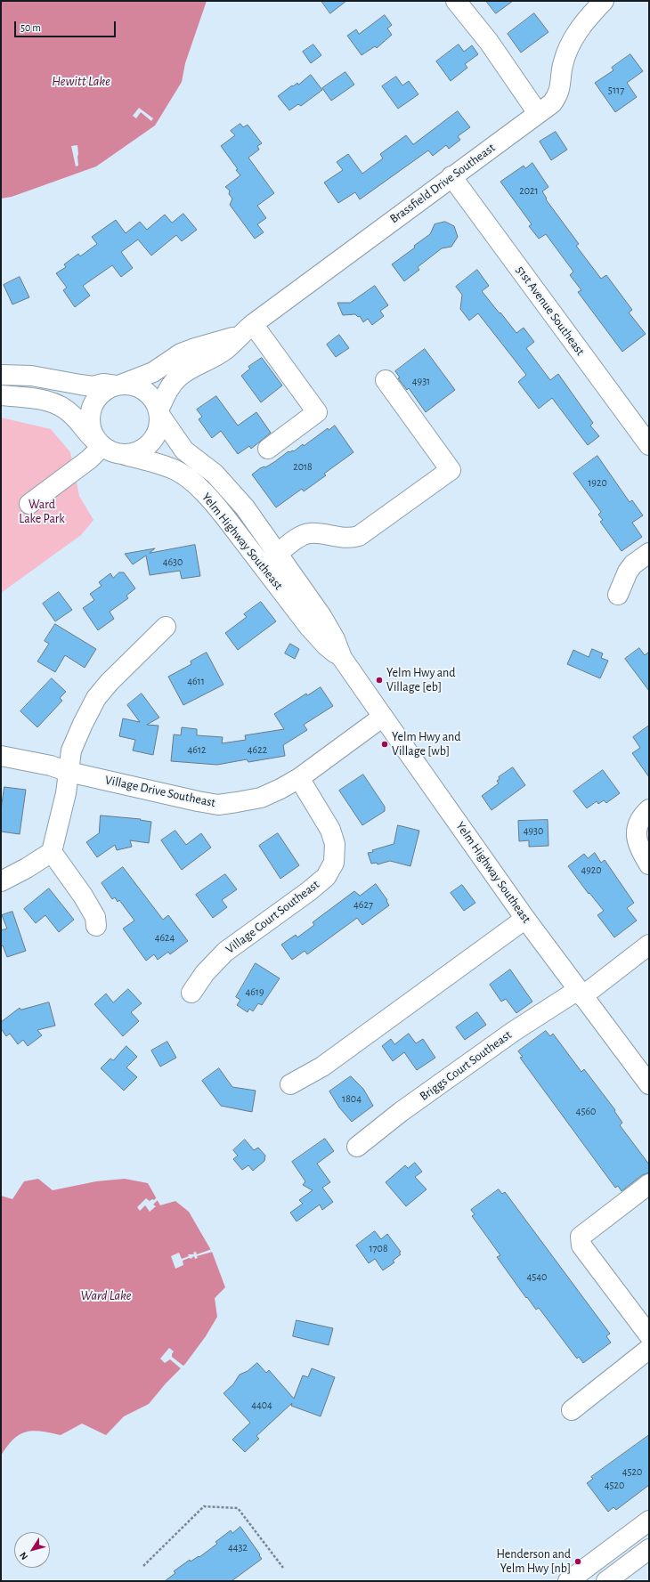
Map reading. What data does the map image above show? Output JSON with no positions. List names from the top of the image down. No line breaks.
{"streets":{"street":["Brassfield Drive Southeast","51st Avenue Southeast","Yelm Highway Southeast","Village Drive Southeast","Village Court Southeast","Briggs Court Southeast"]},"crossings":[["Brassfield Drive Southeast","51st Avenue Southeast"],["Brassfield Drive Southeast","Yelm Highway Southeast"],["Yelm Highway Southeast","Village Drive Southeast"],["Yelm Highway Southeast","Briggs Court Southeast"],["Village Drive Southeast","Village Court Southeast"]],"water":["Hewitt Lake","Ward Lake"],"parks":["Ward Lake Park"],"places":["Yelm Hwy and Village [eb]","Yelm Hwy and Village [wb]","Henderson and Yelm Hwy [nb]"],"house_numbers":["5117","2021","4931","2018","1920","4630","4611","4612","4622","4930","4920","4627","4624","4619","1804","4560","1708","4540","4404","4520","4520","4432"],"scale_bar":"50 m","north":"bottom left"}
